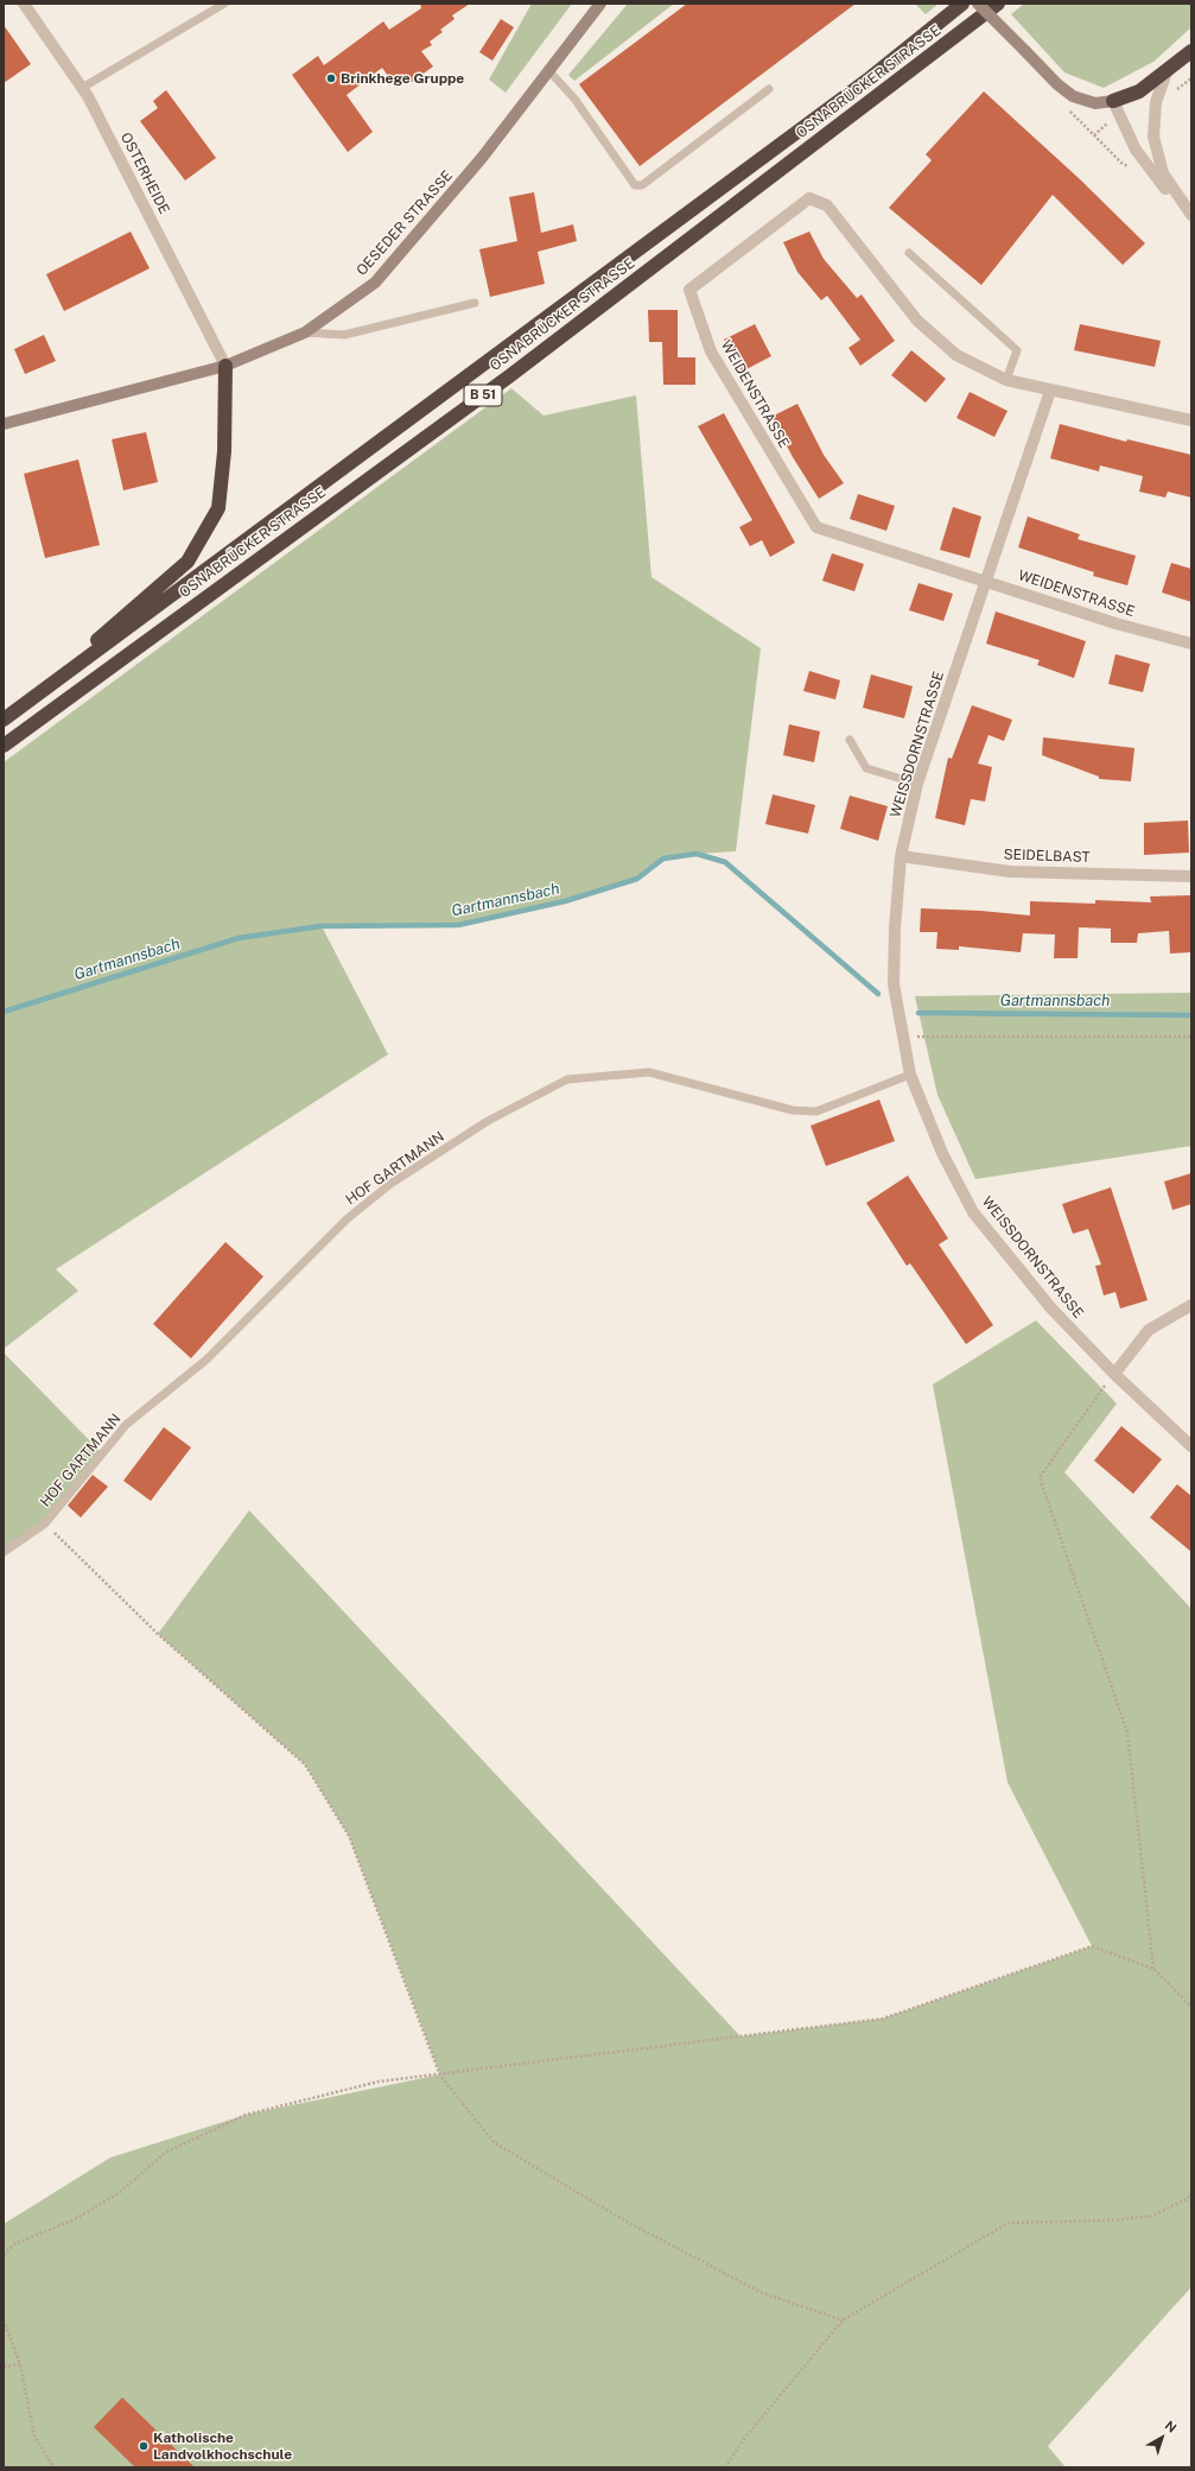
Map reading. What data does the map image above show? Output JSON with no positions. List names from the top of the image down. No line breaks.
{"streets":{"highway":["OSNABRÜCKER STRASSE","B 51"],"street":["OSTERHEIDE","OESEDER STRASSE","WEIDENSTRASSE","WEISSDORNSTRASSE","SEIDELBAST"],"lane":["HOF GARTMANN"]},"crossings":[["OSTERHEIDE","OESEDER STRASSE"],["WEIDENSTRASSE","WEISSDORNSTRASSE"],["WEISSDORNSTRASSE","SEIDELBAST"],["WEISSDORNSTRASSE","HOF GARTMANN"]],"water":["Gartmannsbach"],"places":["Brinkhege Gruppe","Katholische Landvolkhochschule"],"north":"top right"}
